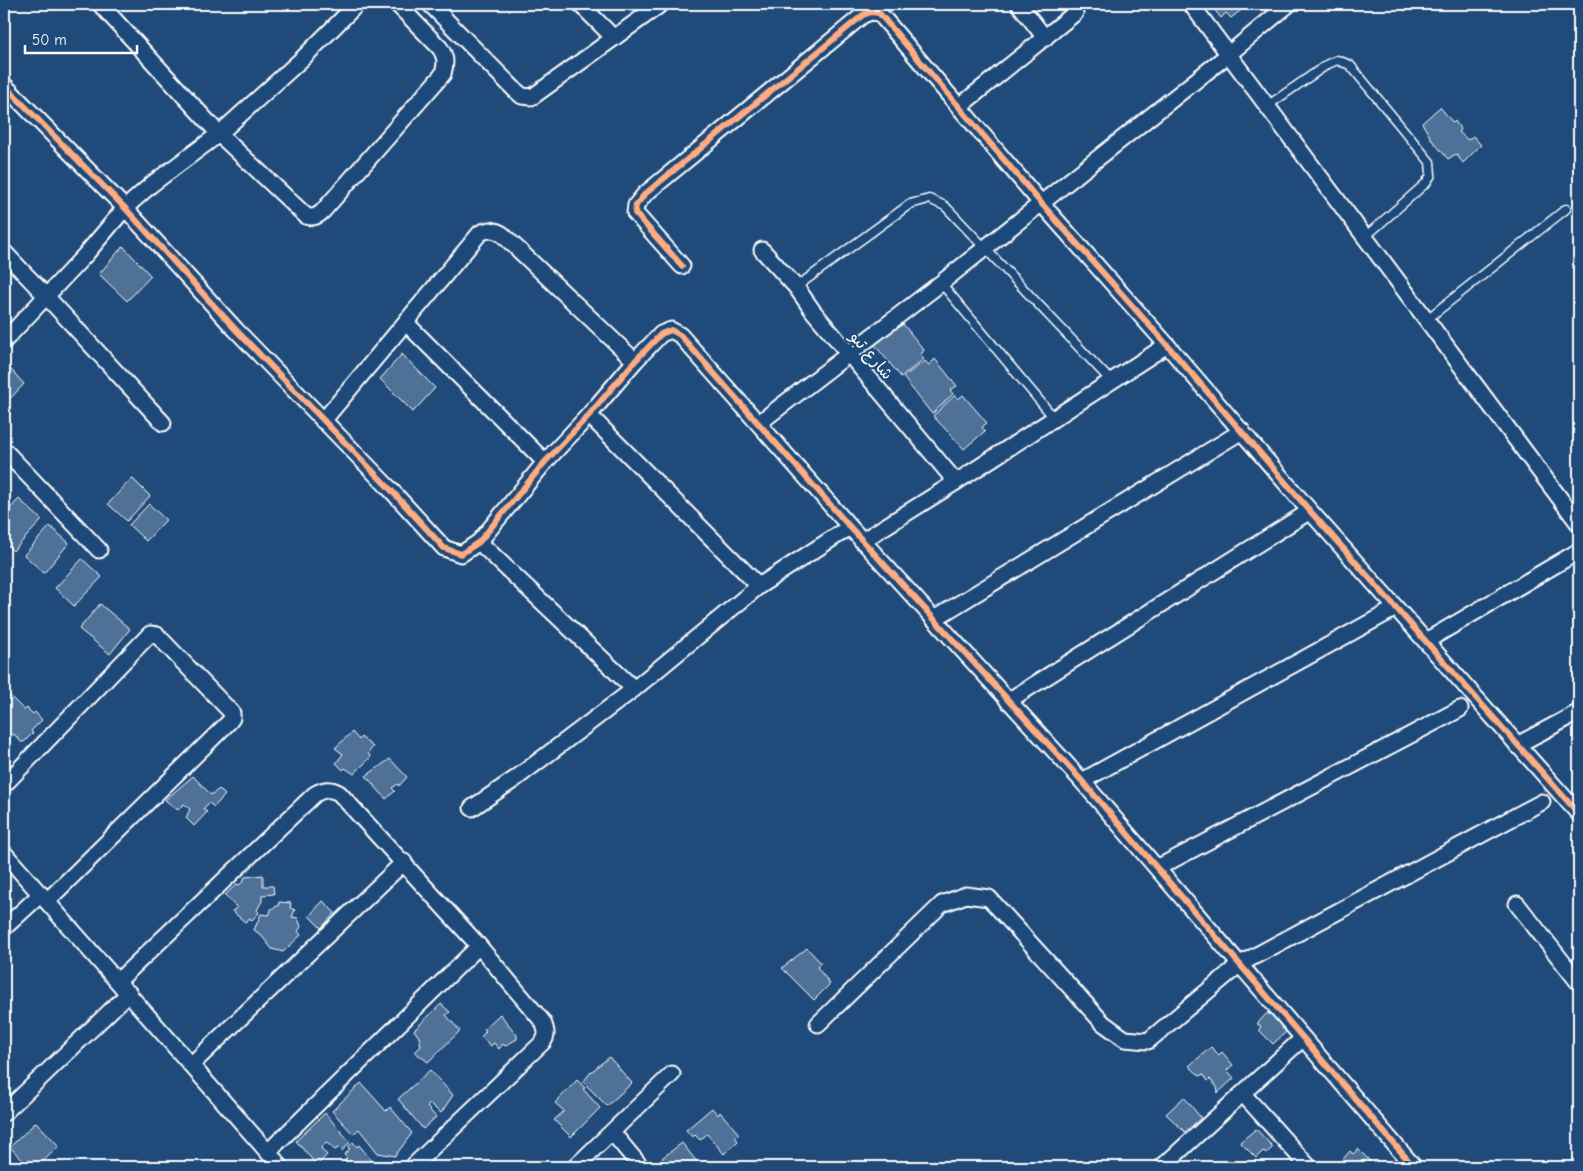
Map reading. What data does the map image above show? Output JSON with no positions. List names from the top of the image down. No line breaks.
{"streets":{"street":["شارع تبو"]},"scale_bar":"50 m"}
